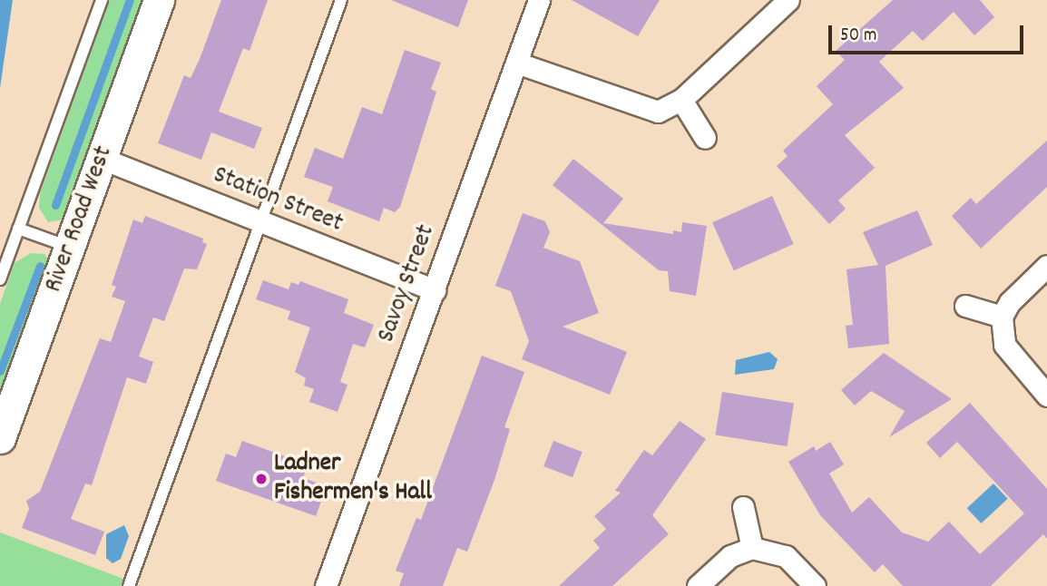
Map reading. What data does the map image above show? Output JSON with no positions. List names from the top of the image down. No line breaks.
{"streets":{"main road":["River Road West"],"street":["Station Street","Savoy Street"]},"crossings":[["Station Street","River Road West"],["Station Street","Savoy Street"]],"places":["Ladner Fishermen's Hall"],"scale_bar":"50 m"}
